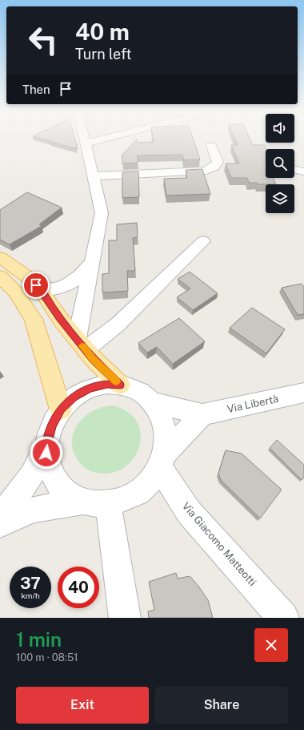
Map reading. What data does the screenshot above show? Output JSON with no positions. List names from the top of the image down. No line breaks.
{"streets":{"street":["Via Libertà","Via Giacomo Matteotti"]},"page":{"turn":["40 m","Turn left"],"then":"Then","speed":"37 km/h","limit":"40","heading":["1 min","100 m · 08:51"],"buttons":["Exit","Share"]}}
